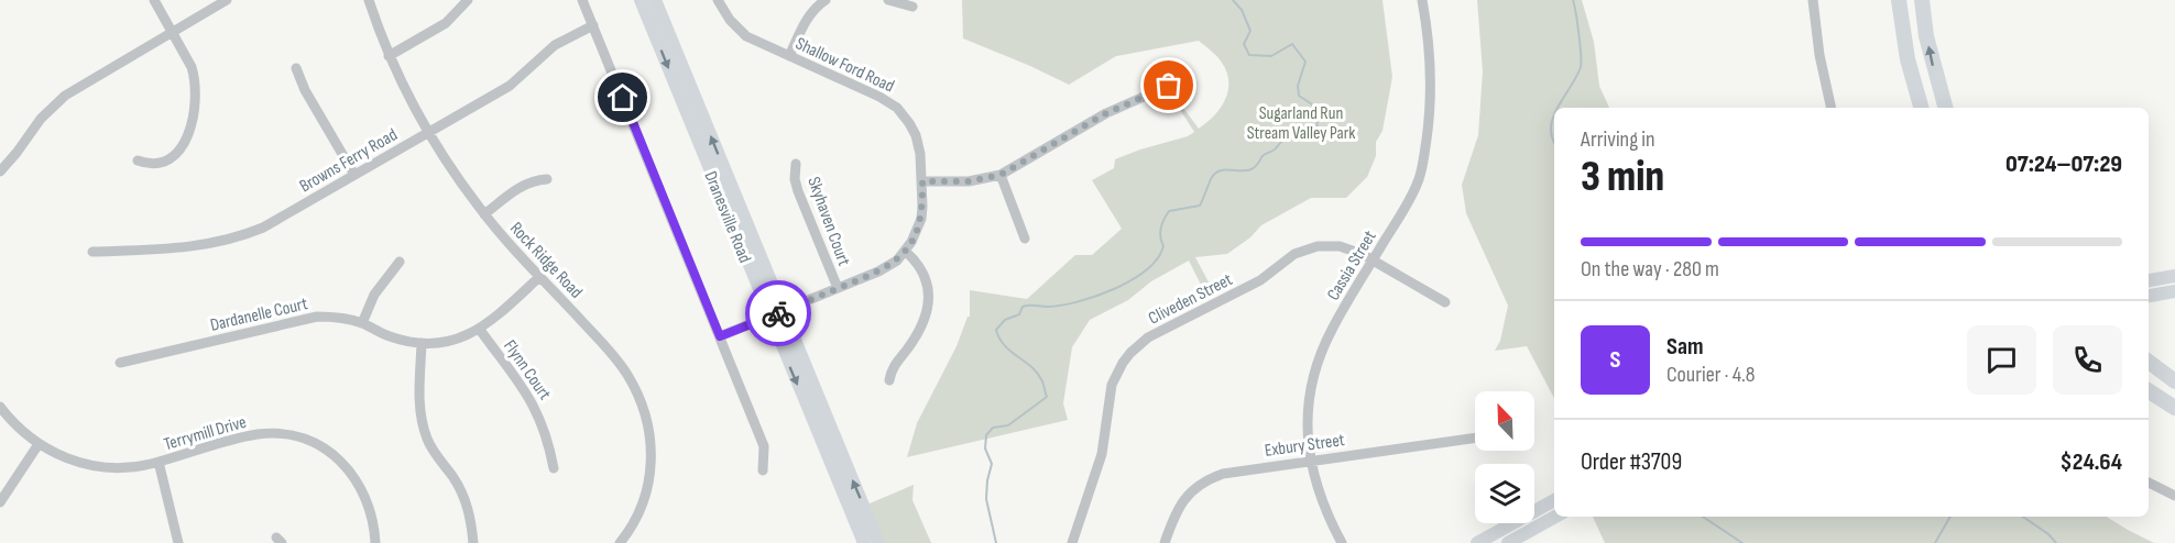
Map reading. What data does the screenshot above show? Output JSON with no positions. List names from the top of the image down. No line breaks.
{"streets":{"main road":["Dranesville Road"],"street":["Shallow Ford Road","Browns Ferry Road","Skyhaven Court","Rock Ridge Road","Cassia Street","Cliveden Street","Dardanelle Court","Flynn Court","Terrymill Drive","Exbury Street"]},"crossings":[["Shallow Ford Road","Dranesville Road"],["Shallow Ford Road","Skyhaven Court"],["Browns Ferry Road","Rock Ridge Road"],["Rock Ridge Road","Dardanelle Court"],["Cassia Street","Cliveden Street"],["Cassia Street","Exbury Street"],["Dardanelle Court","Flynn Court"]],"parks":["Sugarland Run Stream Valley Park"],"north":"top left","page":{"heading":["3 min","Arriving in","07:24–07:29"],"panel":["Sam","Courier · 4.8","Order #3709","$24.64"],"bar":"On the way · 280 m","round":"S"}}
